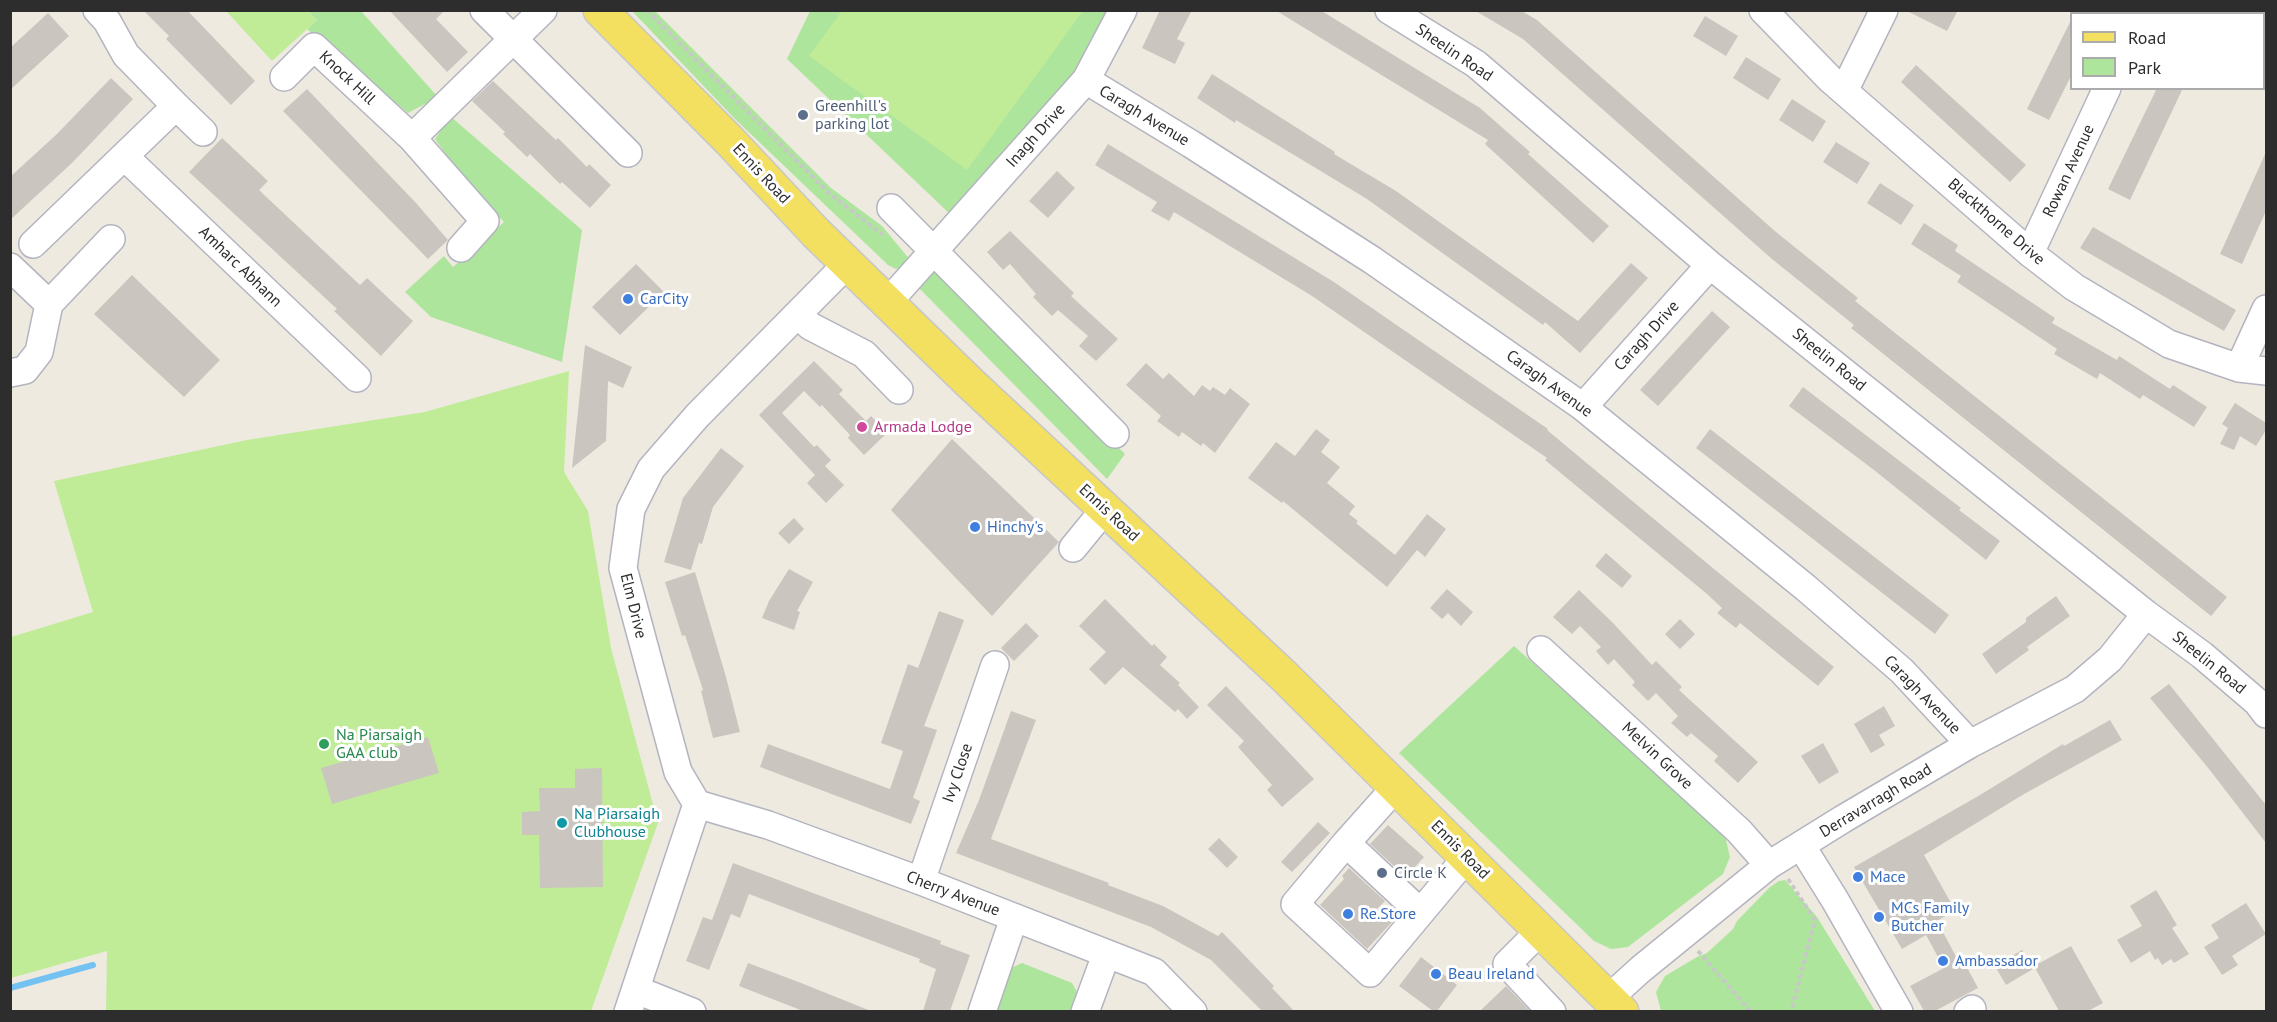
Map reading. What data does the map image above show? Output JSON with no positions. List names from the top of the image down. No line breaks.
{"streets":{"main road":["Ennis Road"],"street":["Sheelin Road","Knock Hill","Caragh Avenue","Inagh Drive","Rowan Avenue","Blackthorne Drive","Amharc Abhann","Caragh Drive","Elm Drive","Melvin Grove","Ivy Close","Derravarragh Road","Cherry Avenue"]},"crossings":[["Sheelin Road","Caragh Drive"],["Sheelin Road","Derravarragh Road"],["Caragh Avenue","Inagh Drive"],["Caragh Avenue","Caragh Drive"],["Caragh Avenue","Derravarragh Road"],["Inagh Drive","Ennis Road"],["Rowan Avenue","Blackthorne Drive"],["Ennis Road","Elm Drive"],["Ennis Road","Derravarragh Road"],["Elm Drive","Cherry Avenue"],["Melvin Grove","Derravarragh Road"],["Ivy Close","Cherry Avenue"]],"places":["Greenhill's parking lot","CarCity","Armada Lodge","Hinchy's","Na Piarsaigh GAA club","Na Piarsaigh Clubhouse","Circle K","Mace","Re.Store","MCs Family Butcher","Ambassador","Beau Ireland"],"legend":["Road","Park"]}
